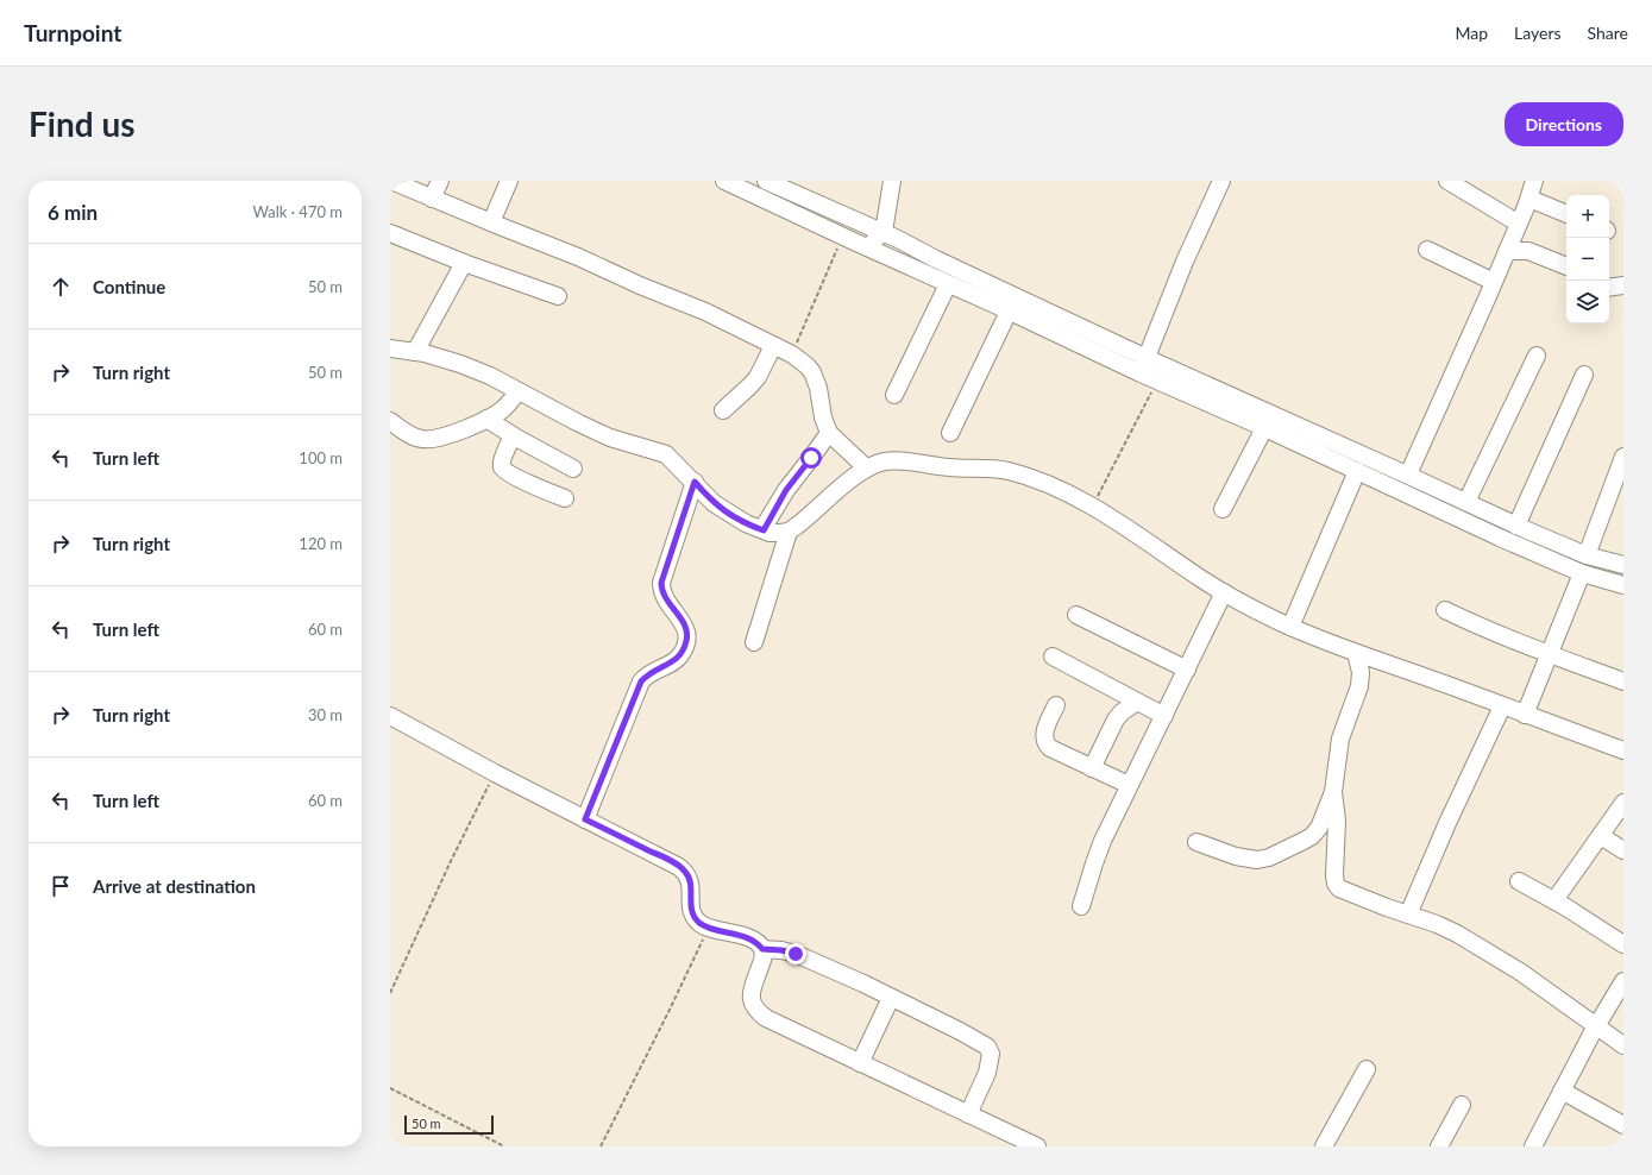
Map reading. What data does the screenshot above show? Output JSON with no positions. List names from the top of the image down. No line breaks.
{"scale_bar":"50 m","page":{"header":"Turnpoint","nav":["Map","Layers","Share"],"buttons":"Directions","title":"Find us","heading":["6 min","Walk · 470 m"],"map_buttons":["+","−"],"list":[["Continue","50 m"],["Turn right","50 m"],["Turn left","100 m"],["Turn right","120 m"],["Turn left","60 m"],["Turn right","30 m"],["Turn left","60 m"],"Arrive at destination"],"scale":"50 m"}}
